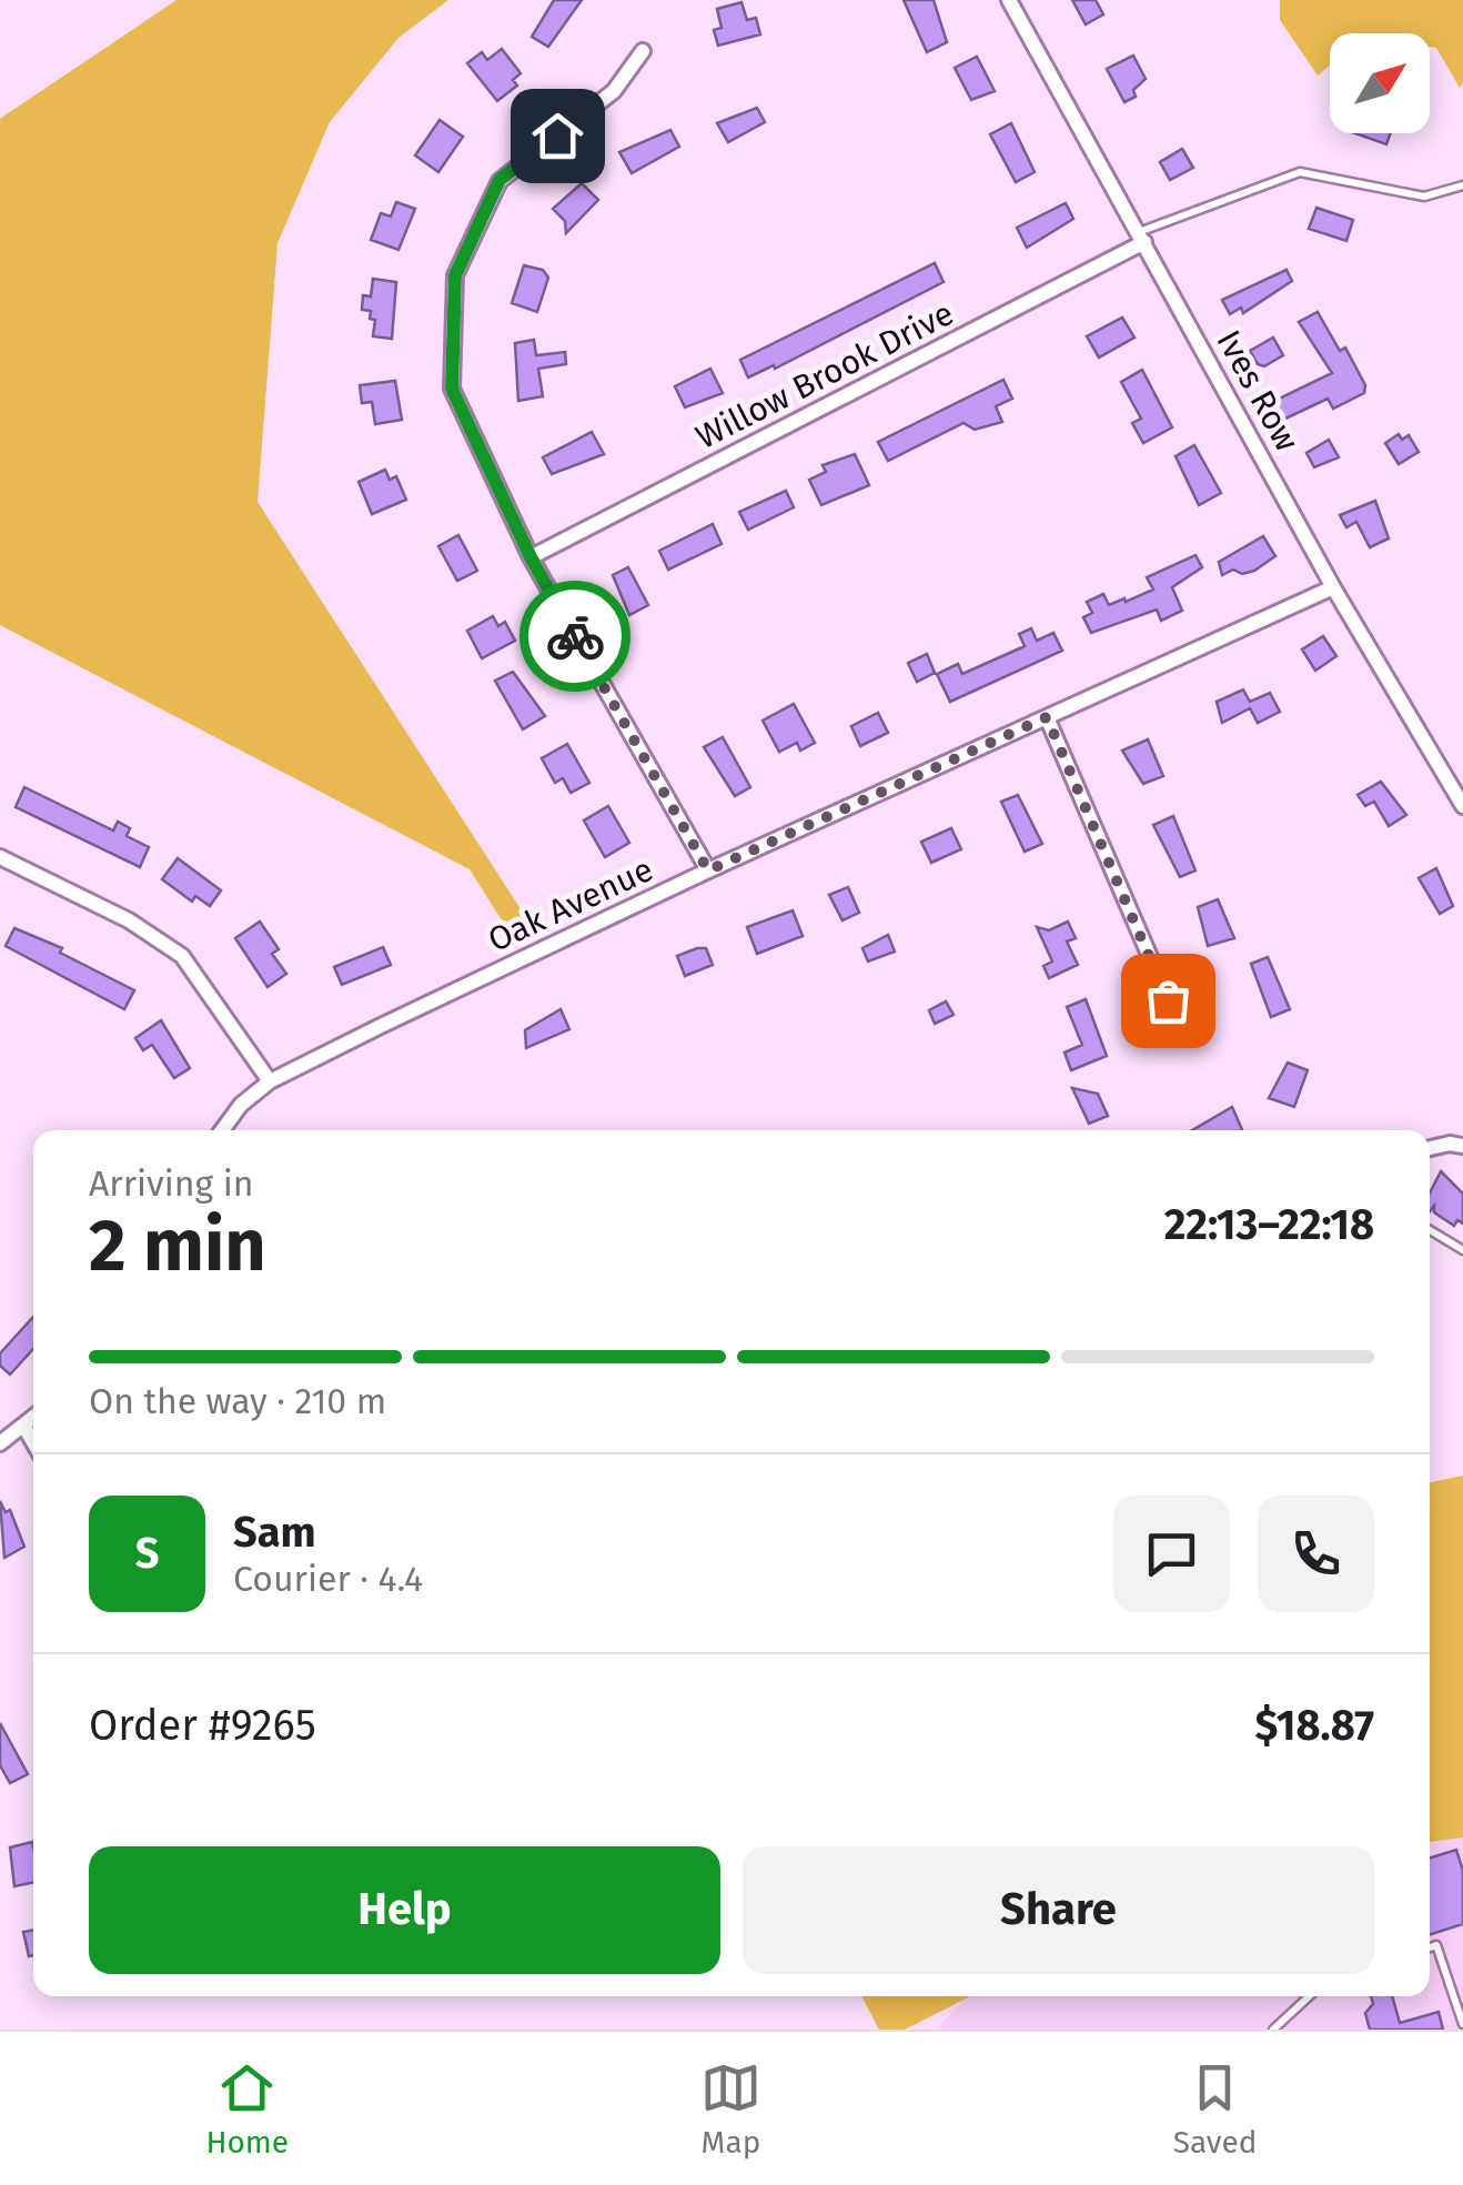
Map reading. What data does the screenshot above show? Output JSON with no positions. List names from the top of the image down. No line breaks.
{"streets":{"street":["Willow Brook Drive","Ives Row","Oak Avenue"]},"crossings":[["Willow Brook Drive","Ives Row"],["Ives Row","Oak Avenue"]],"north":"top right","page":{"heading":["2 min","Arriving in","22:13–22:18"],"panel":["Sam","Courier · 4.4","Order #9265","$18.87"],"bar":"On the way · 210 m","round":"S","buttons":["Help","Share"],"tabs":["Home","Map","Saved"]}}
